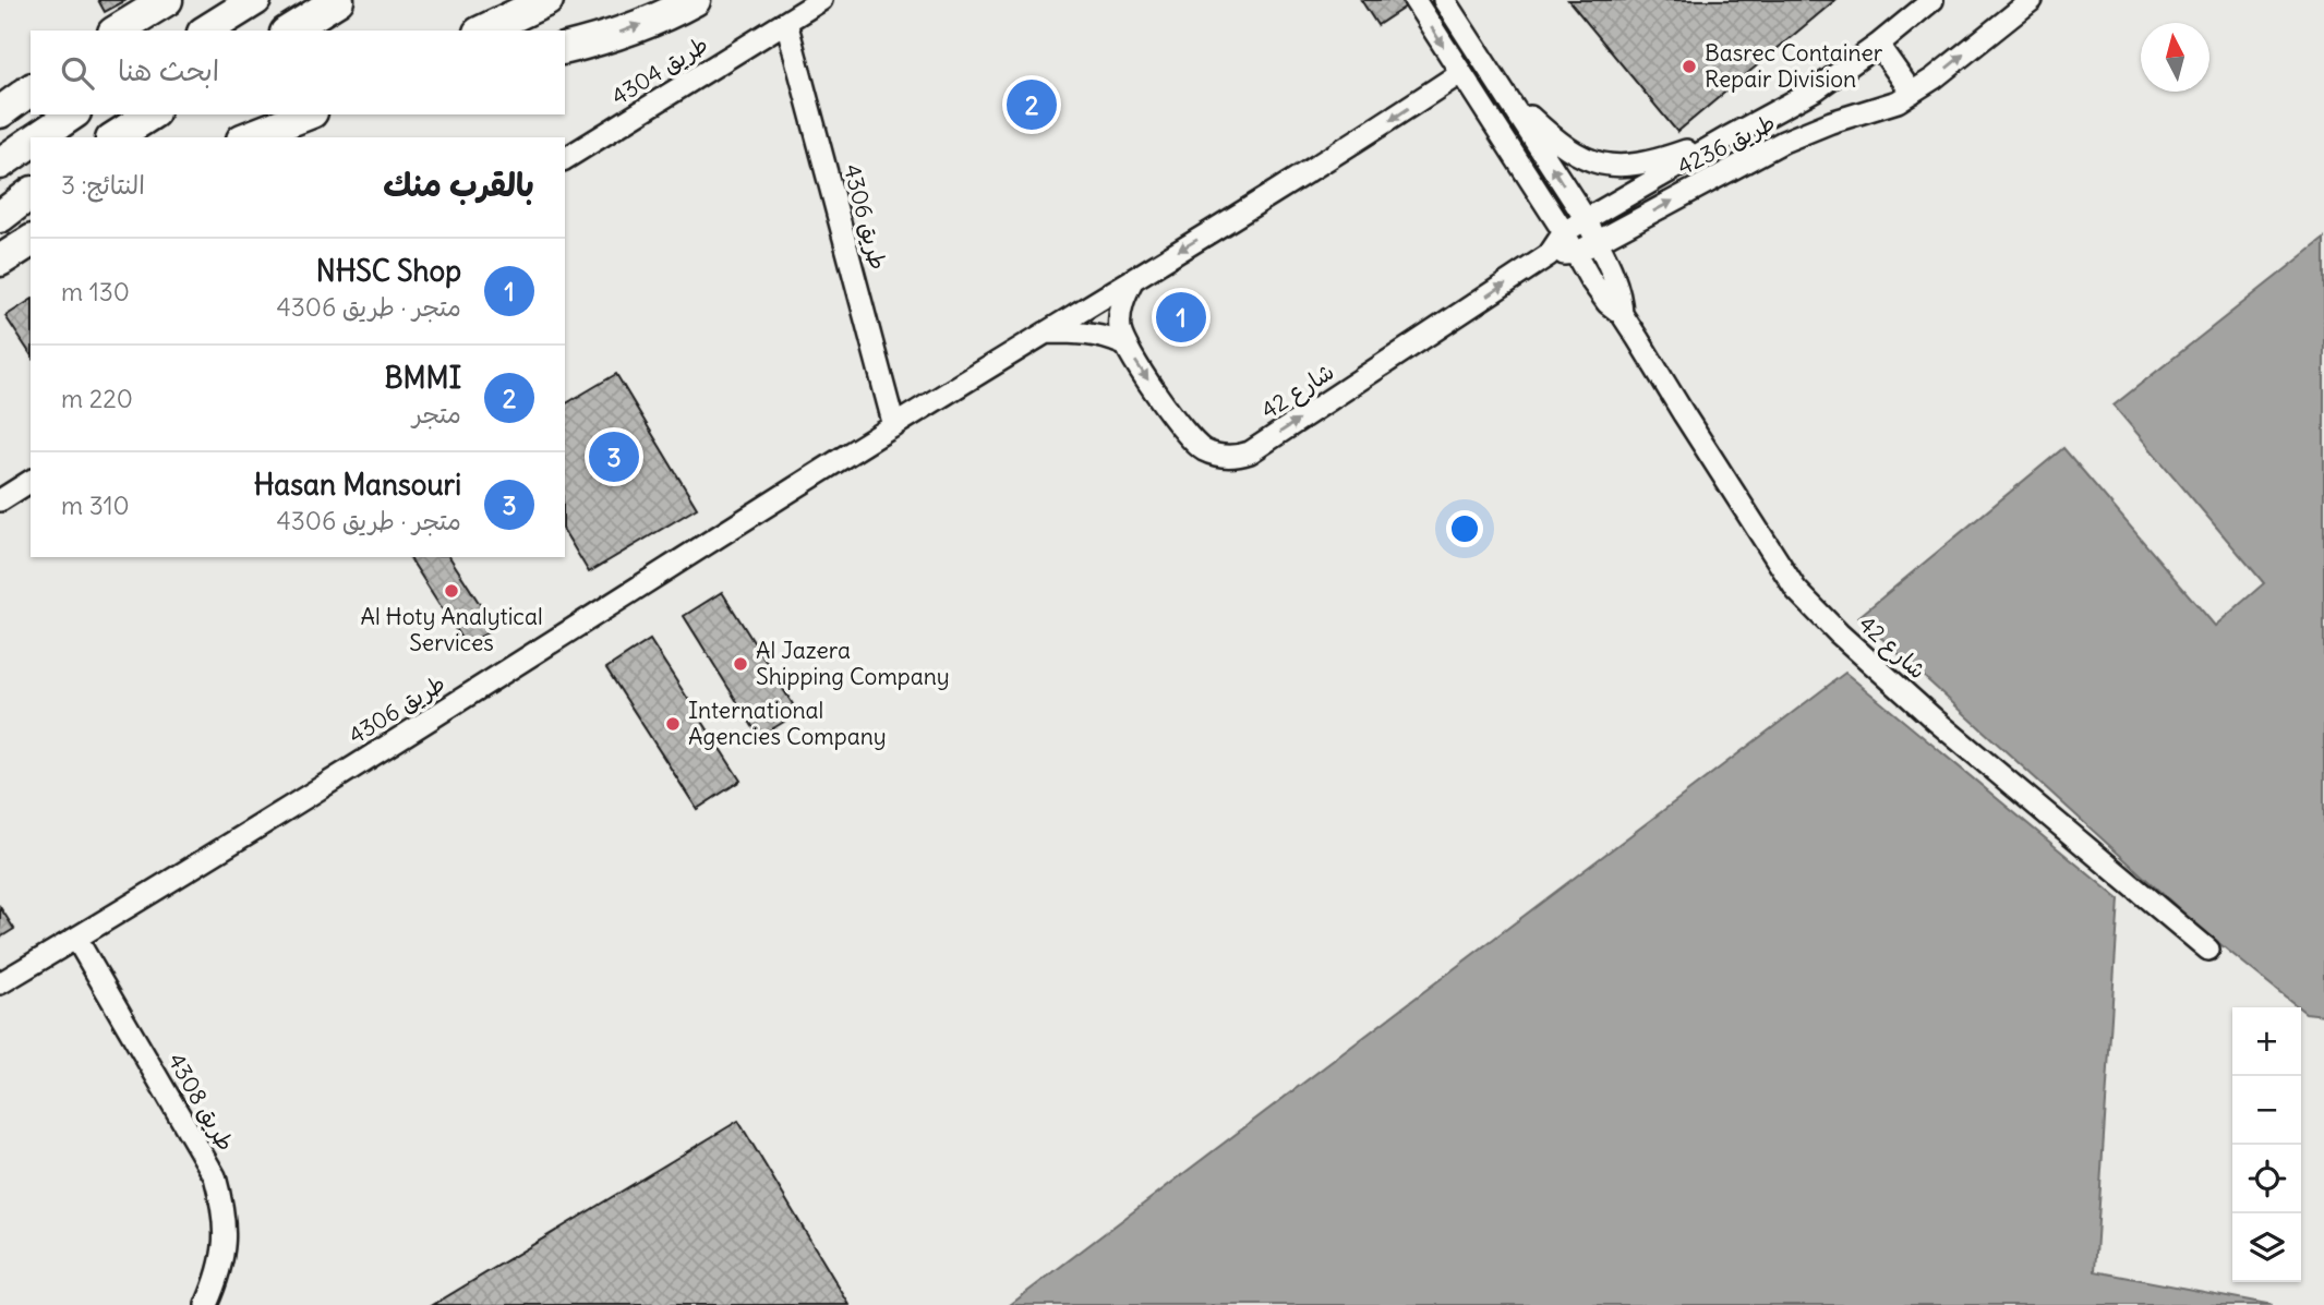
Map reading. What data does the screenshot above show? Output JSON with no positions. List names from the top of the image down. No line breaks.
{"streets":{"street":["طريق 4304","طريق 4236","طريق 4306","شارع 42","طريق 4308"]},"crossings":[["طريق 4304","طريق 4306"],["طريق 4236","شارع 42"],["طريق 4306","شارع 42"],["طريق 4306","طريق 4308"]],"places":["Basrec Container Repair Division","Al Hoty Analytical Services","Al Jazera Shipping Company","International Agencies Company"],"north":"top","page":{"search":"ابحث هنا","pins":["2","1","3"],"heading":["بالقرب منك","النتائج: 3"],"list":[{"mark":"1","name":"NHSC Shop","note":"متجر · طريق 4306","value":"130 m"},{"mark":"2","name":"BMMI","note":"متجر","value":"220 m"},{"mark":"3","name":"Hasan Mansouri","note":"متجر · طريق 4306","value":"310 m"}],"map_buttons":["+","−"]}}
